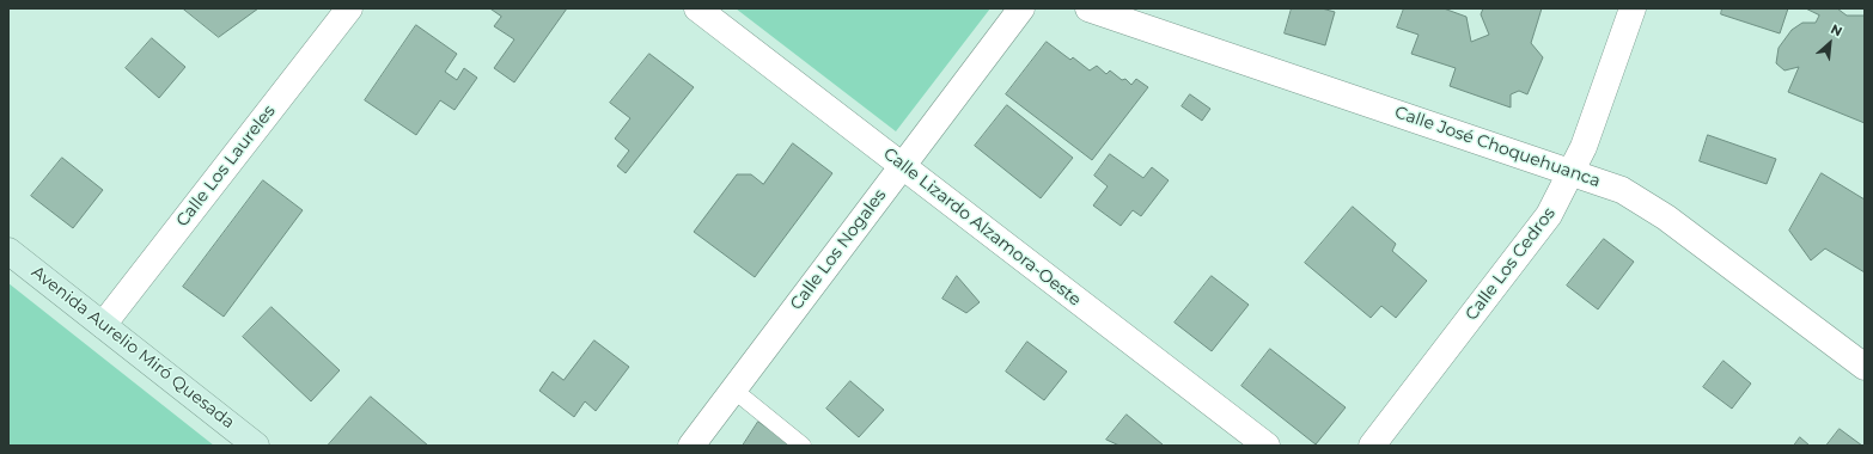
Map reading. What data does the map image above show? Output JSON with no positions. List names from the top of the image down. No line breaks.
{"streets":{"main road":["Avenida Aurelio Miró Quesada"],"street":["Calle José Choquehuanca","Calle Los Laureles","Calle Lizardo Alzamora-Oeste","Calle Los Nogales","Calle Los Cedros"]},"crossings":[["Calle José Choquehuanca","Calle Los Cedros"],["Calle Los Laureles","Avenida Aurelio Miró Quesada"],["Calle Lizardo Alzamora-Oeste","Calle Los Nogales"]],"north":"top right"}
